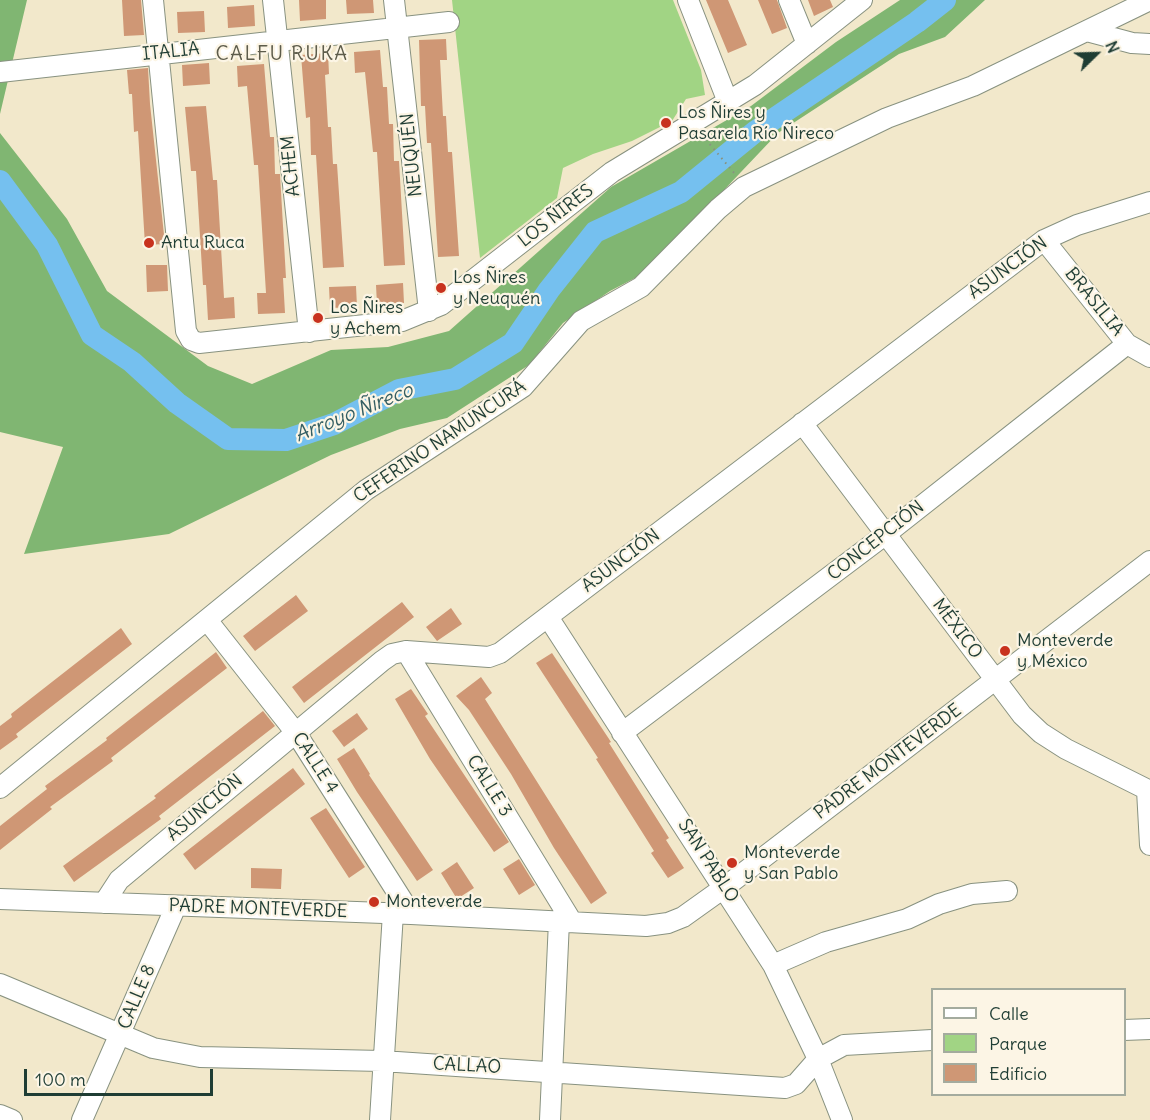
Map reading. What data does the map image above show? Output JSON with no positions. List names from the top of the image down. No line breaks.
{"streets":{"street":["ITALIA","NEUQUÉN","ACHEM","LOS ÑIRES","ASUNCIÓN","BRASILIA","CEFERINO NAMUNCURÁ","CONCEPCIÓN","MÉXICO","PADRE MONTEVERDE","CALLE 4","CALLE 3","SAN PABLO","CALLE 8","CALLAO"]},"crossings":[["ITALIA","NEUQUÉN"],["ITALIA","ACHEM"],["ITALIA","LOS ÑIRES"],["NEUQUÉN","LOS ÑIRES"],["ACHEM","LOS ÑIRES"],["ASUNCIÓN","BRASILIA"],["ASUNCIÓN","MÉXICO"],["ASUNCIÓN","PADRE MONTEVERDE"],["ASUNCIÓN","CALLE 4"],["ASUNCIÓN","CALLE 3"],["ASUNCIÓN","SAN PABLO"],["BRASILIA","CONCEPCIÓN"],["CEFERINO NAMUNCURÁ","CALLE 4"],["CONCEPCIÓN","MÉXICO"],["CONCEPCIÓN","SAN PABLO"],["MÉXICO","PADRE MONTEVERDE"],["PADRE MONTEVERDE","CALLE 4"],["PADRE MONTEVERDE","CALLE 3"],["PADRE MONTEVERDE","SAN PABLO"],["PADRE MONTEVERDE","CALLE 8"],["SAN PABLO","CALLAO"],["CALLE 8","CALLAO"]],"districts":["CALFU RUKA"],"water":["Arroyo Ñireco"],"places":["Los Ñires y Pasarela Río Ñireco","Antu Ruca","Los Ñires y Neuquén","Los Ñires y Achem","Monteverde y México","Monteverde y San Pablo","Monteverde"],"legend":["Calle","Parque","Edificio"],"scale_bar":"100 m","north":"top right"}
